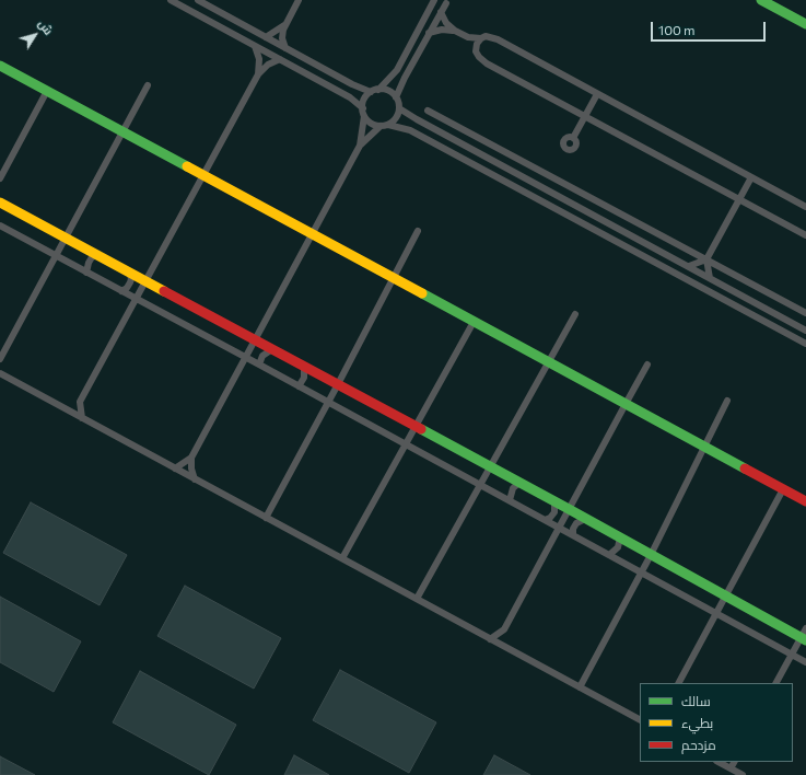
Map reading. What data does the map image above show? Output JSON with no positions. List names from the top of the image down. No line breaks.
{"legend":["سالك","بطيء","مزدحم"],"scale_bar":"100 m","north":"top right"}
